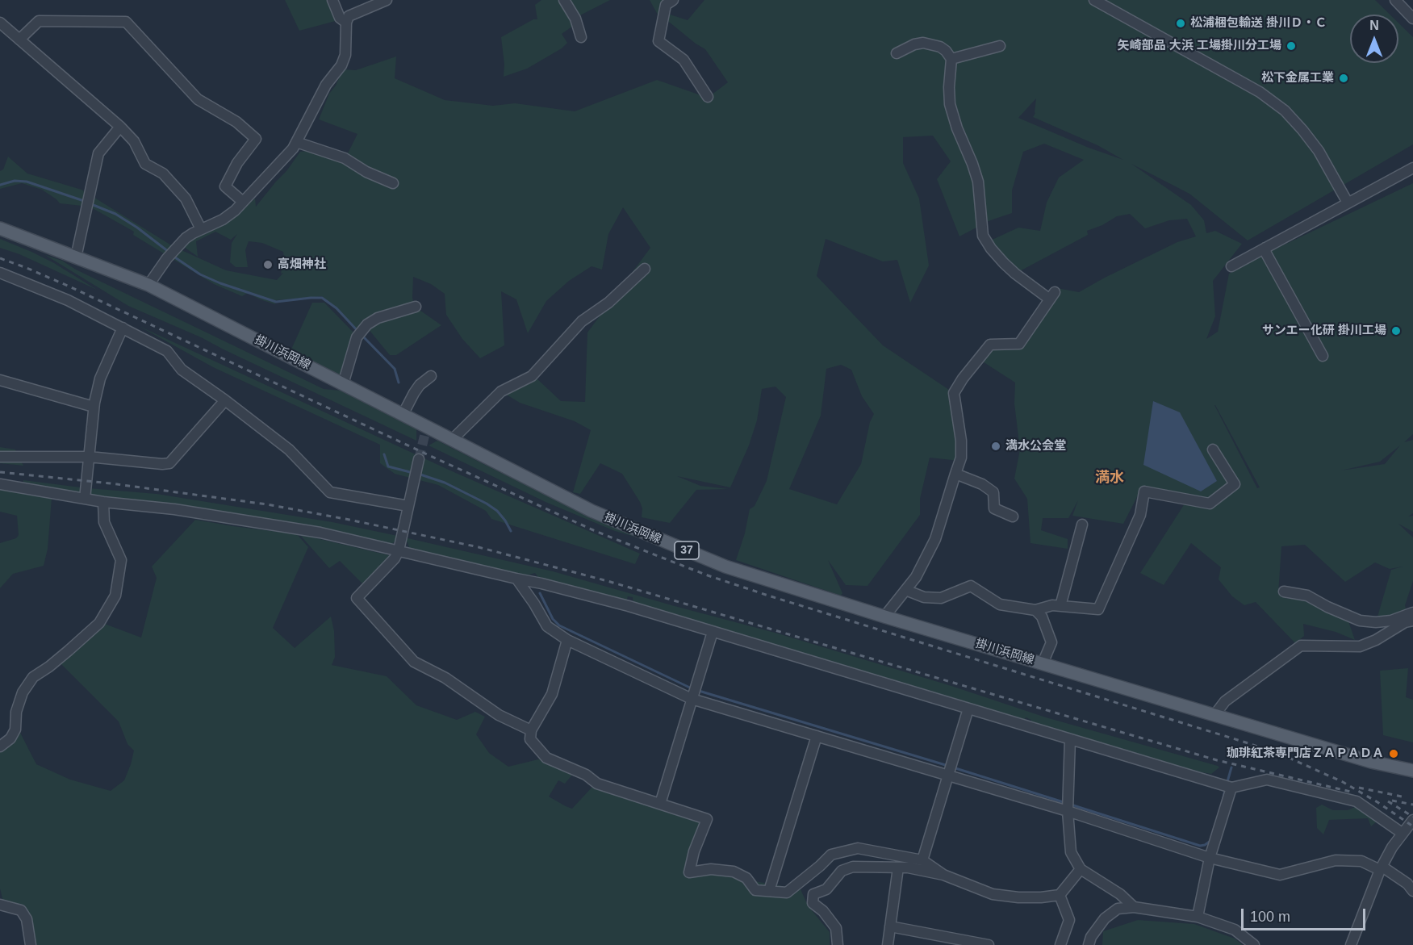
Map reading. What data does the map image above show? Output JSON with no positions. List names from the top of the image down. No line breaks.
{"streets":{"main road":["掛川浜岡線","37"]},"districts":["満水"],"places":["松浦梱包輸送 掛川Ｄ・Ｃ","矢崎部品 大浜 工場掛川分工場","松下金属工業","高畑神社","サンエー化研 掛川工場","満水公会堂","珈琲紅茶専門店ＺＡＰＡＤＡ"],"scale_bar":"100 m","north":"top"}
